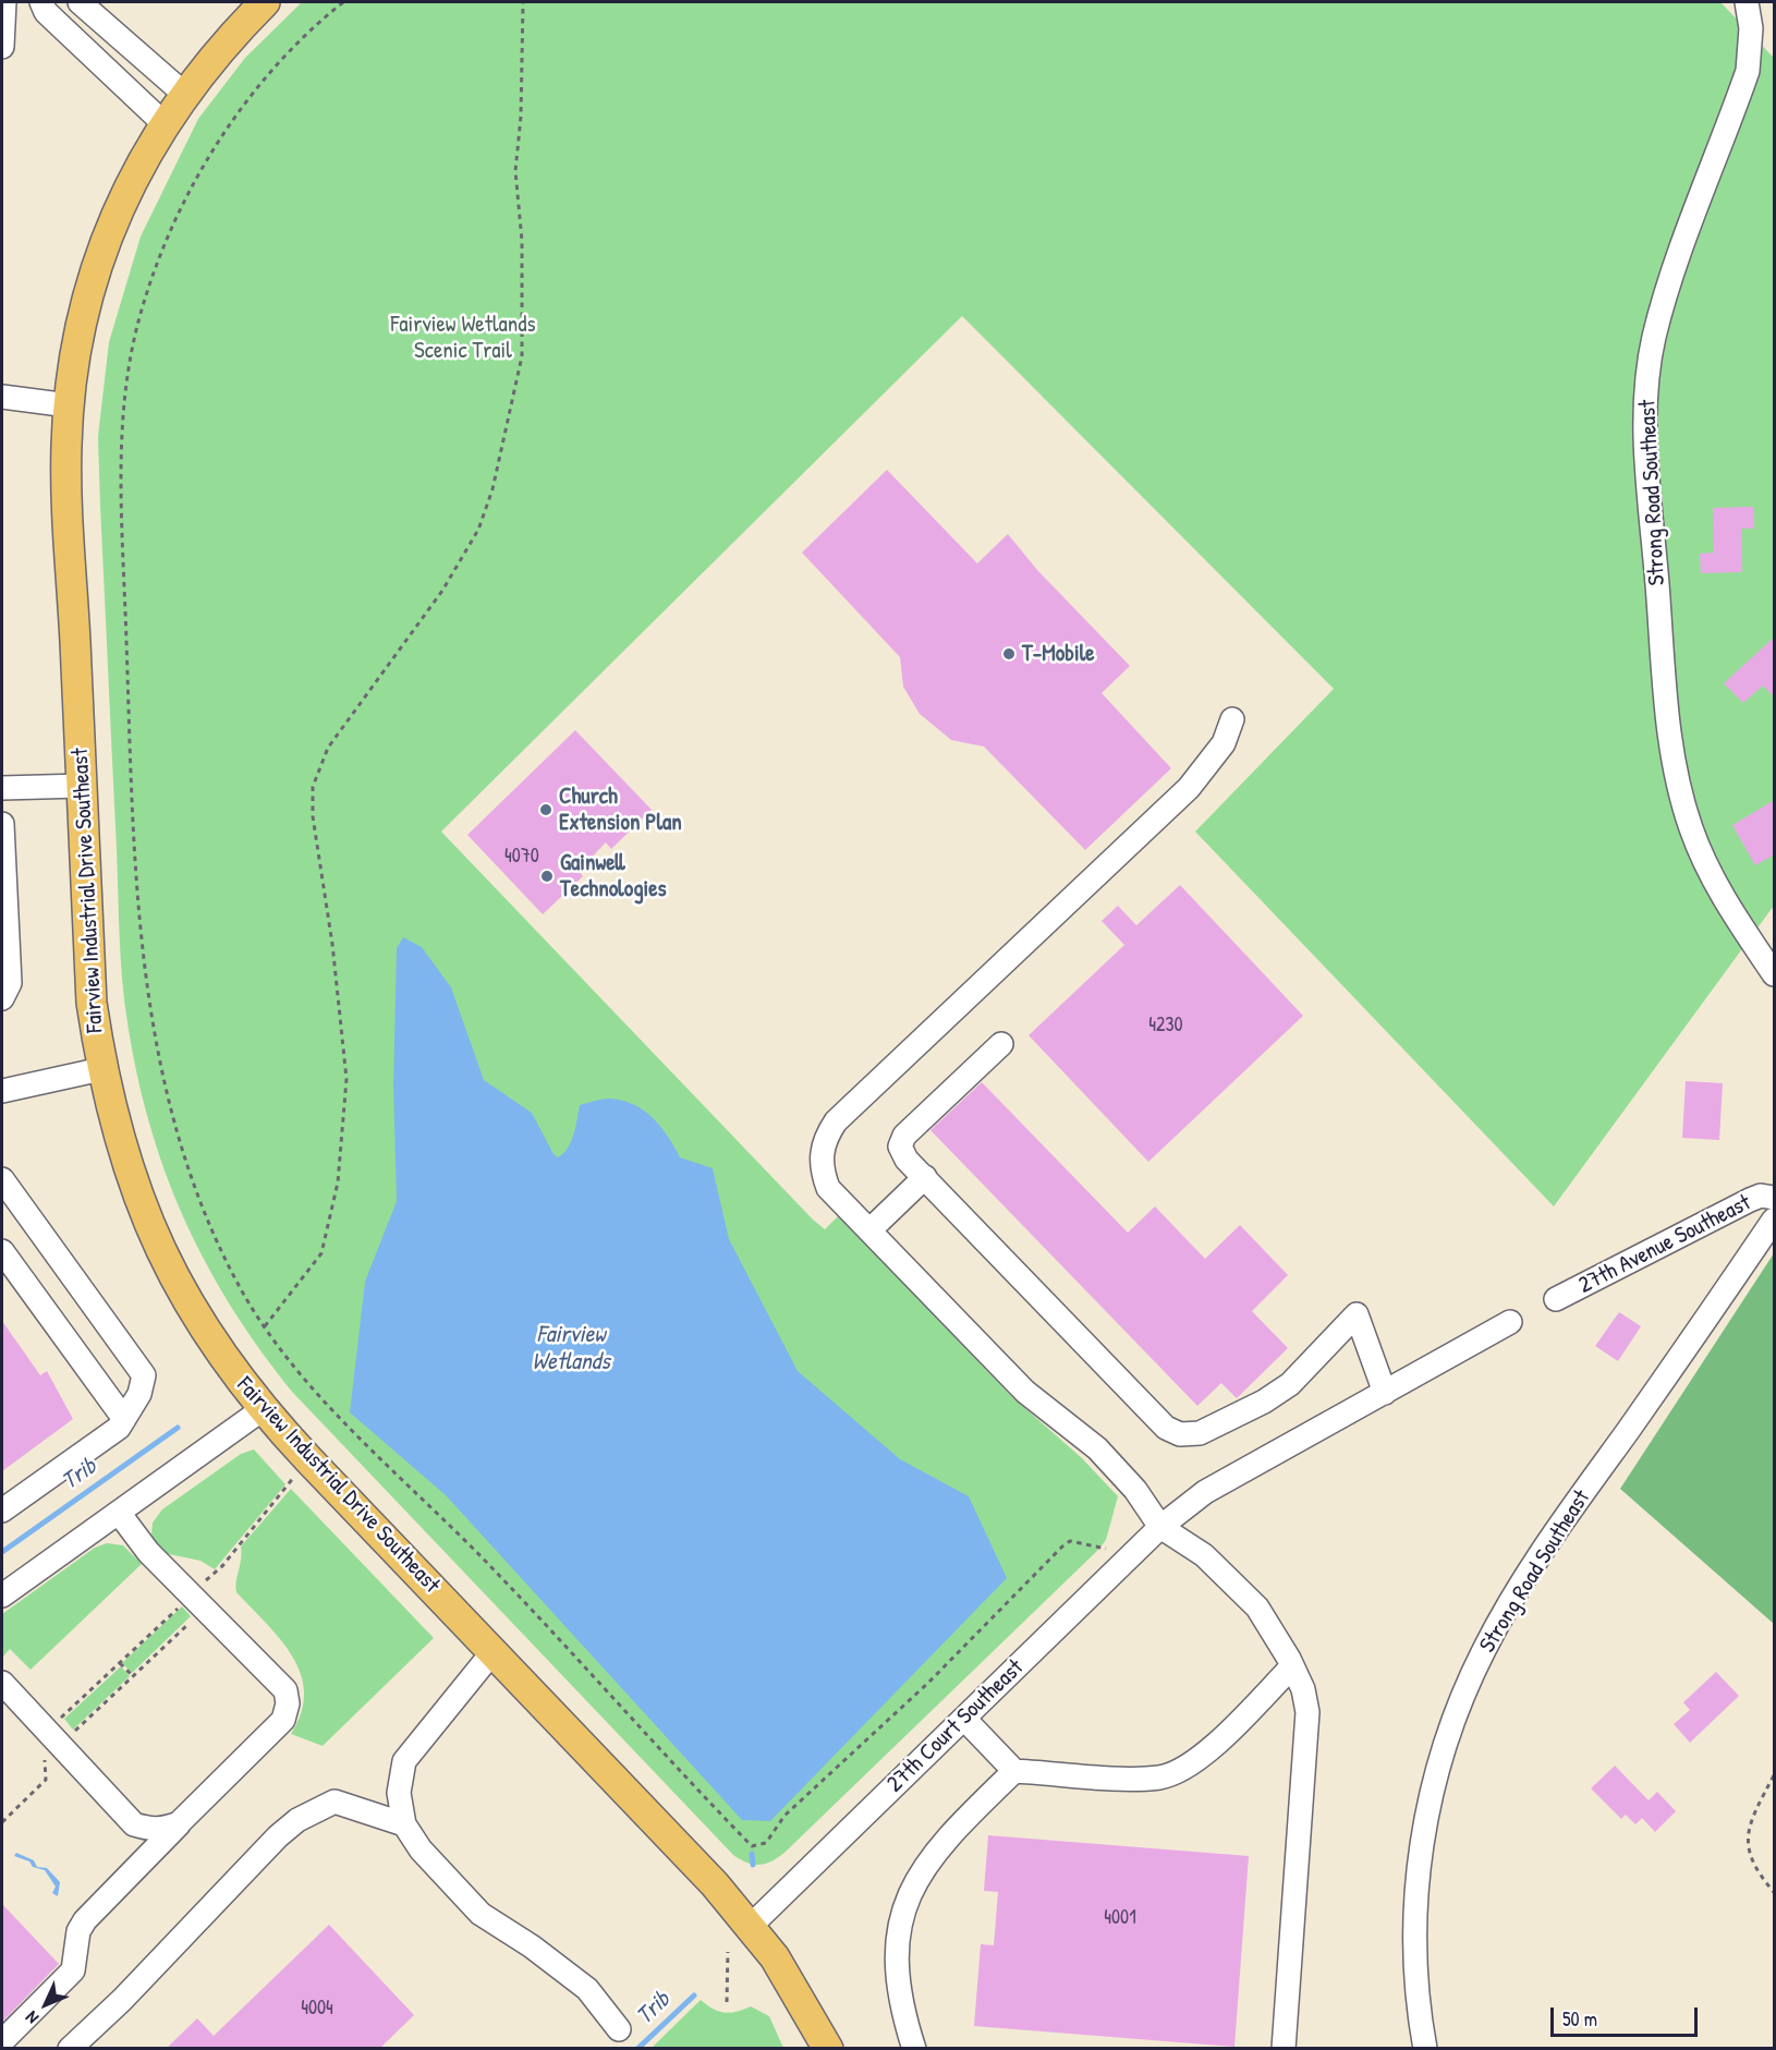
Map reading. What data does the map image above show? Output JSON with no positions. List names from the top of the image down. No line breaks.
{"streets":{"main road":["Fairview Industrial Drive Southeast"],"street":["Strong Road Southeast","27th Avenue Southeast","27th Court Southeast"]},"crossings":[["Fairview Industrial Drive Southeast","27th Court Southeast"]],"water":["Fairview Wetlands","Trib"],"parks":["Fairview Wetlands Scenic Trail"],"places":["T-Mobile","Church Extension Plan","Gainwell Technologies"],"house_numbers":["4070","4230","4001","4004"],"scale_bar":"50 m","north":"bottom left"}
